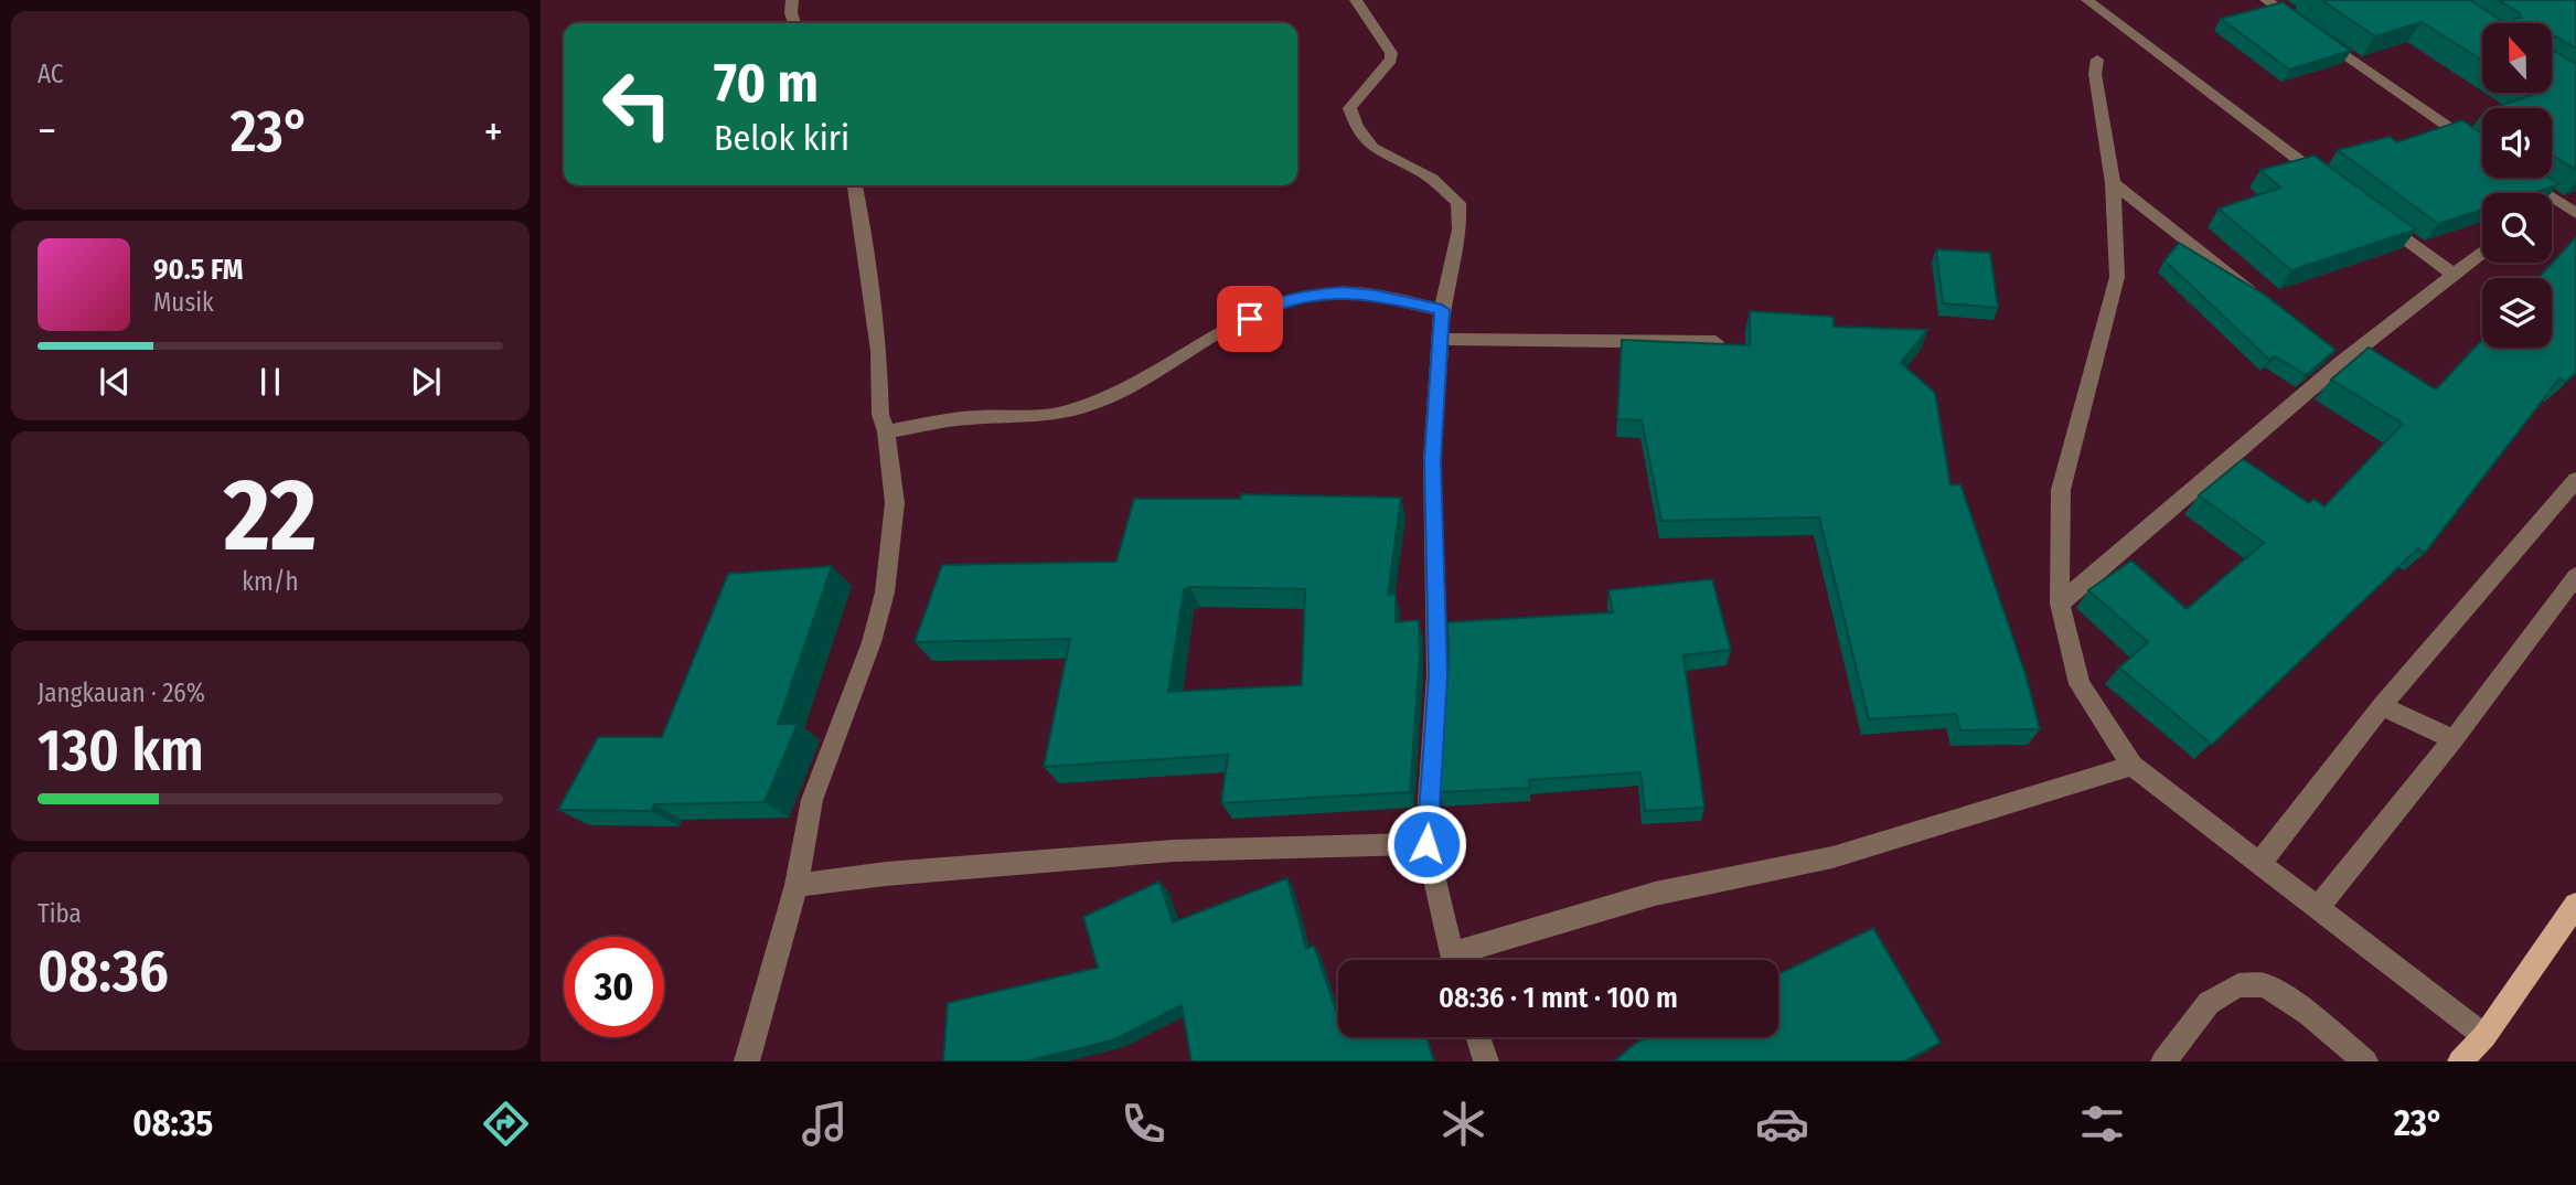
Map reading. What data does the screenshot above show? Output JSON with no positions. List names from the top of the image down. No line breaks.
{"north":"top","page":{"tile":["AC",["22","km/h"],["Jangkauan · 26%","130 km"],["Tiba","08:36"]],"turn":["70 m","Belok kiri"],"heat":["−","23°","+"],"song":["90.5 FM","Musik"],"limit":"30","trip":"08:36 · 1 mnt · 100 m","tabs":["08:35","23°"]}}
